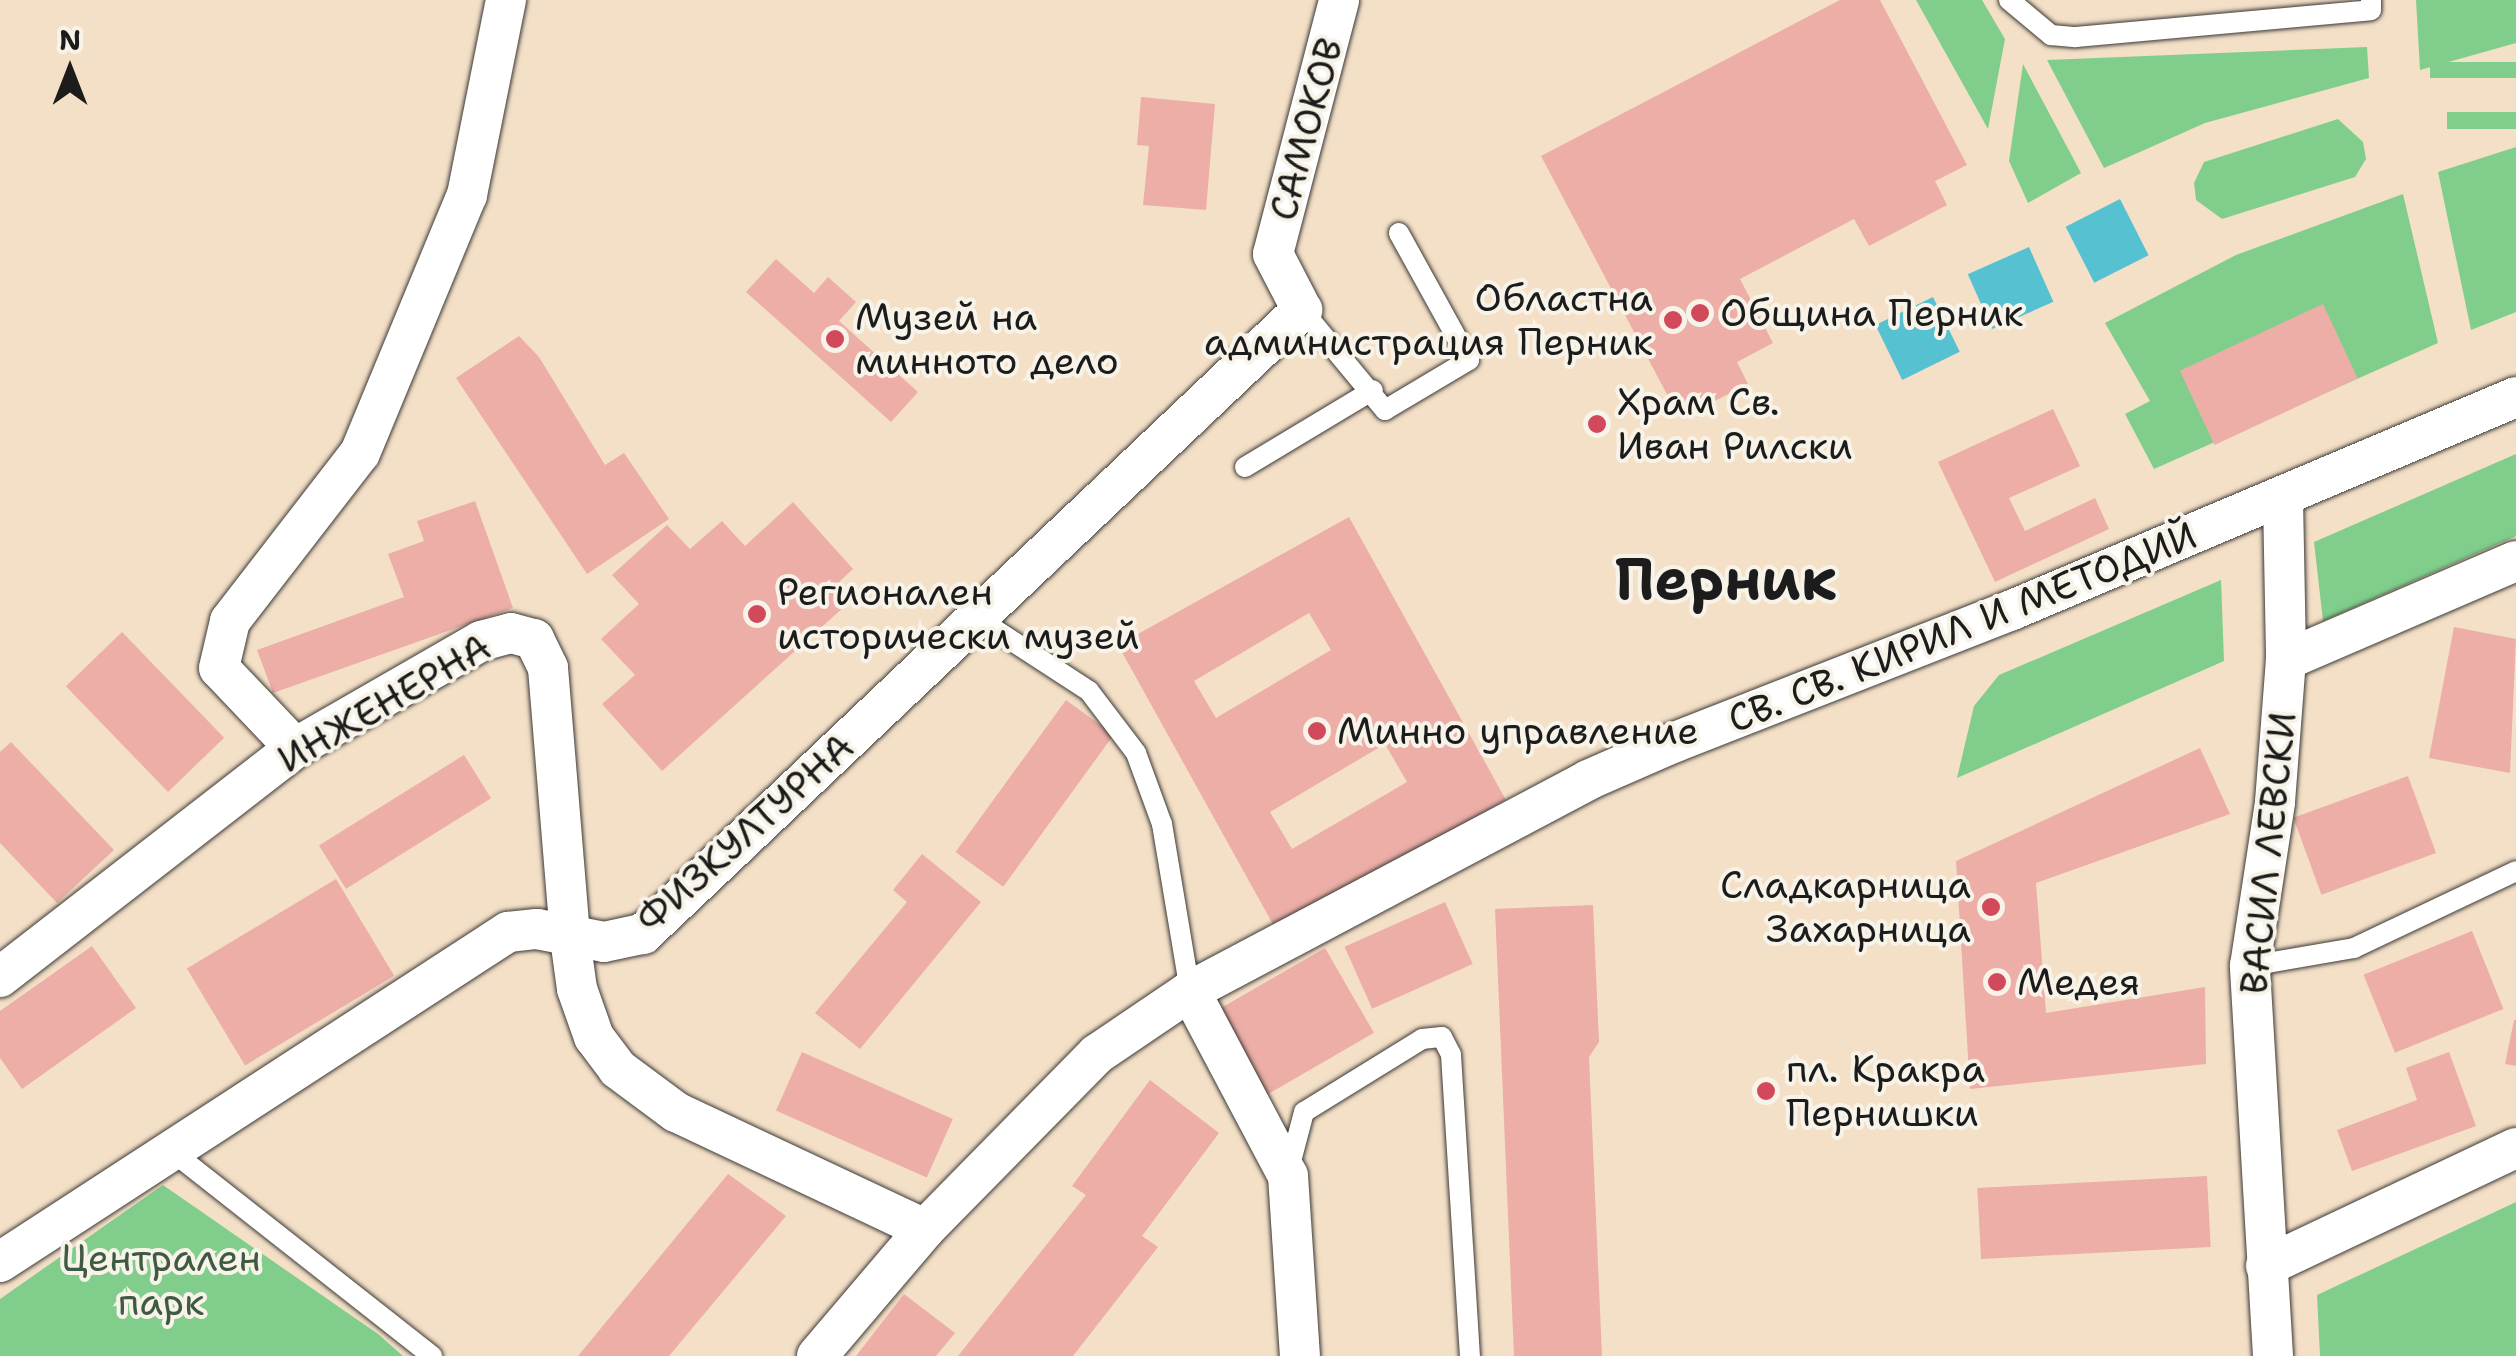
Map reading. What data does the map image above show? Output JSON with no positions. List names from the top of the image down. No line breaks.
{"streets":{"street":["САМОКОВ","СВ. СВ. КИРИЛ И МЕТОДИЙ","ИНЖЕНЕРНА","ФИЗКУЛТУРНА","ВАСИЛ ЛЕВСКИ"]},"crossings":[["САМОКОВ","ФИЗКУЛТУРНА"],["ИНЖЕНЕРНА","ФИЗКУЛТУРНА"]],"districts":["Перник"],"parks":["Централен парк"],"places":["Община Перник","Областна администрация Перник","Музей на минното дело","Храм Св. Иван Рилски","Регионален исторически музей","Минно управление","Сладкарница Захарница","Медея","пл. Кракра Пернишки"],"north":"top"}
